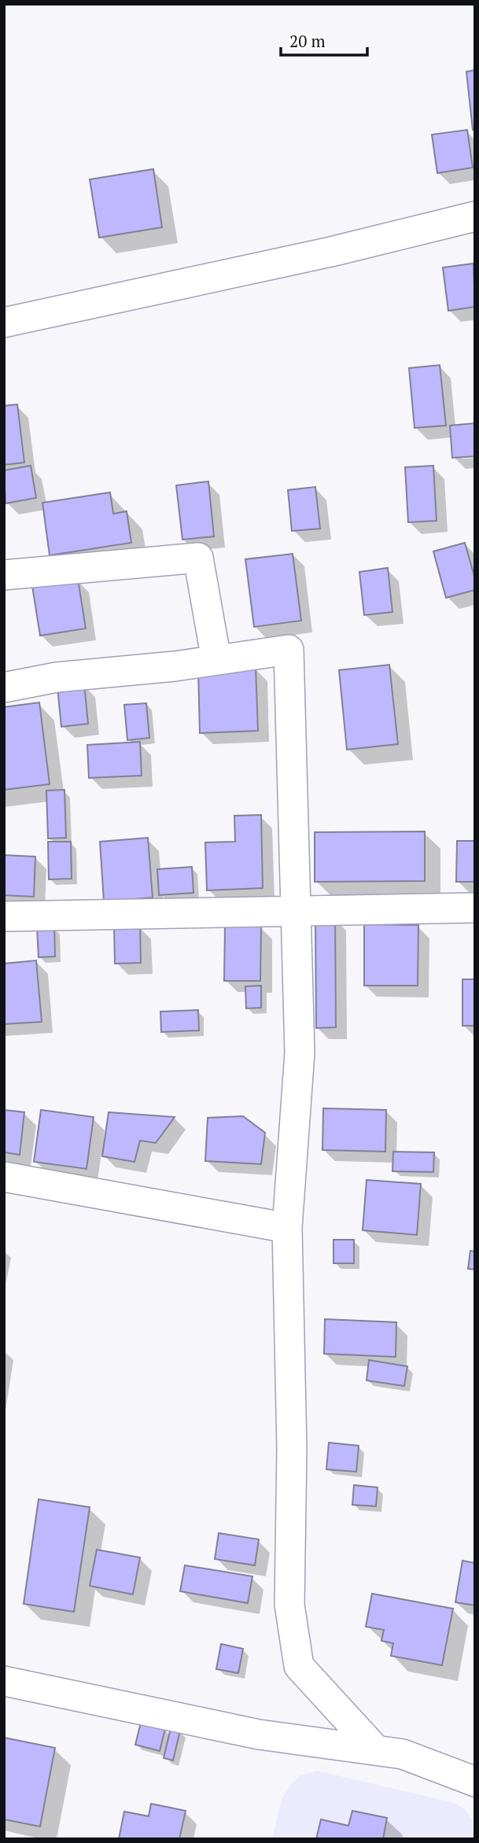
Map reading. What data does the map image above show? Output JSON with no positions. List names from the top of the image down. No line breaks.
{"scale_bar":"20 m"}
